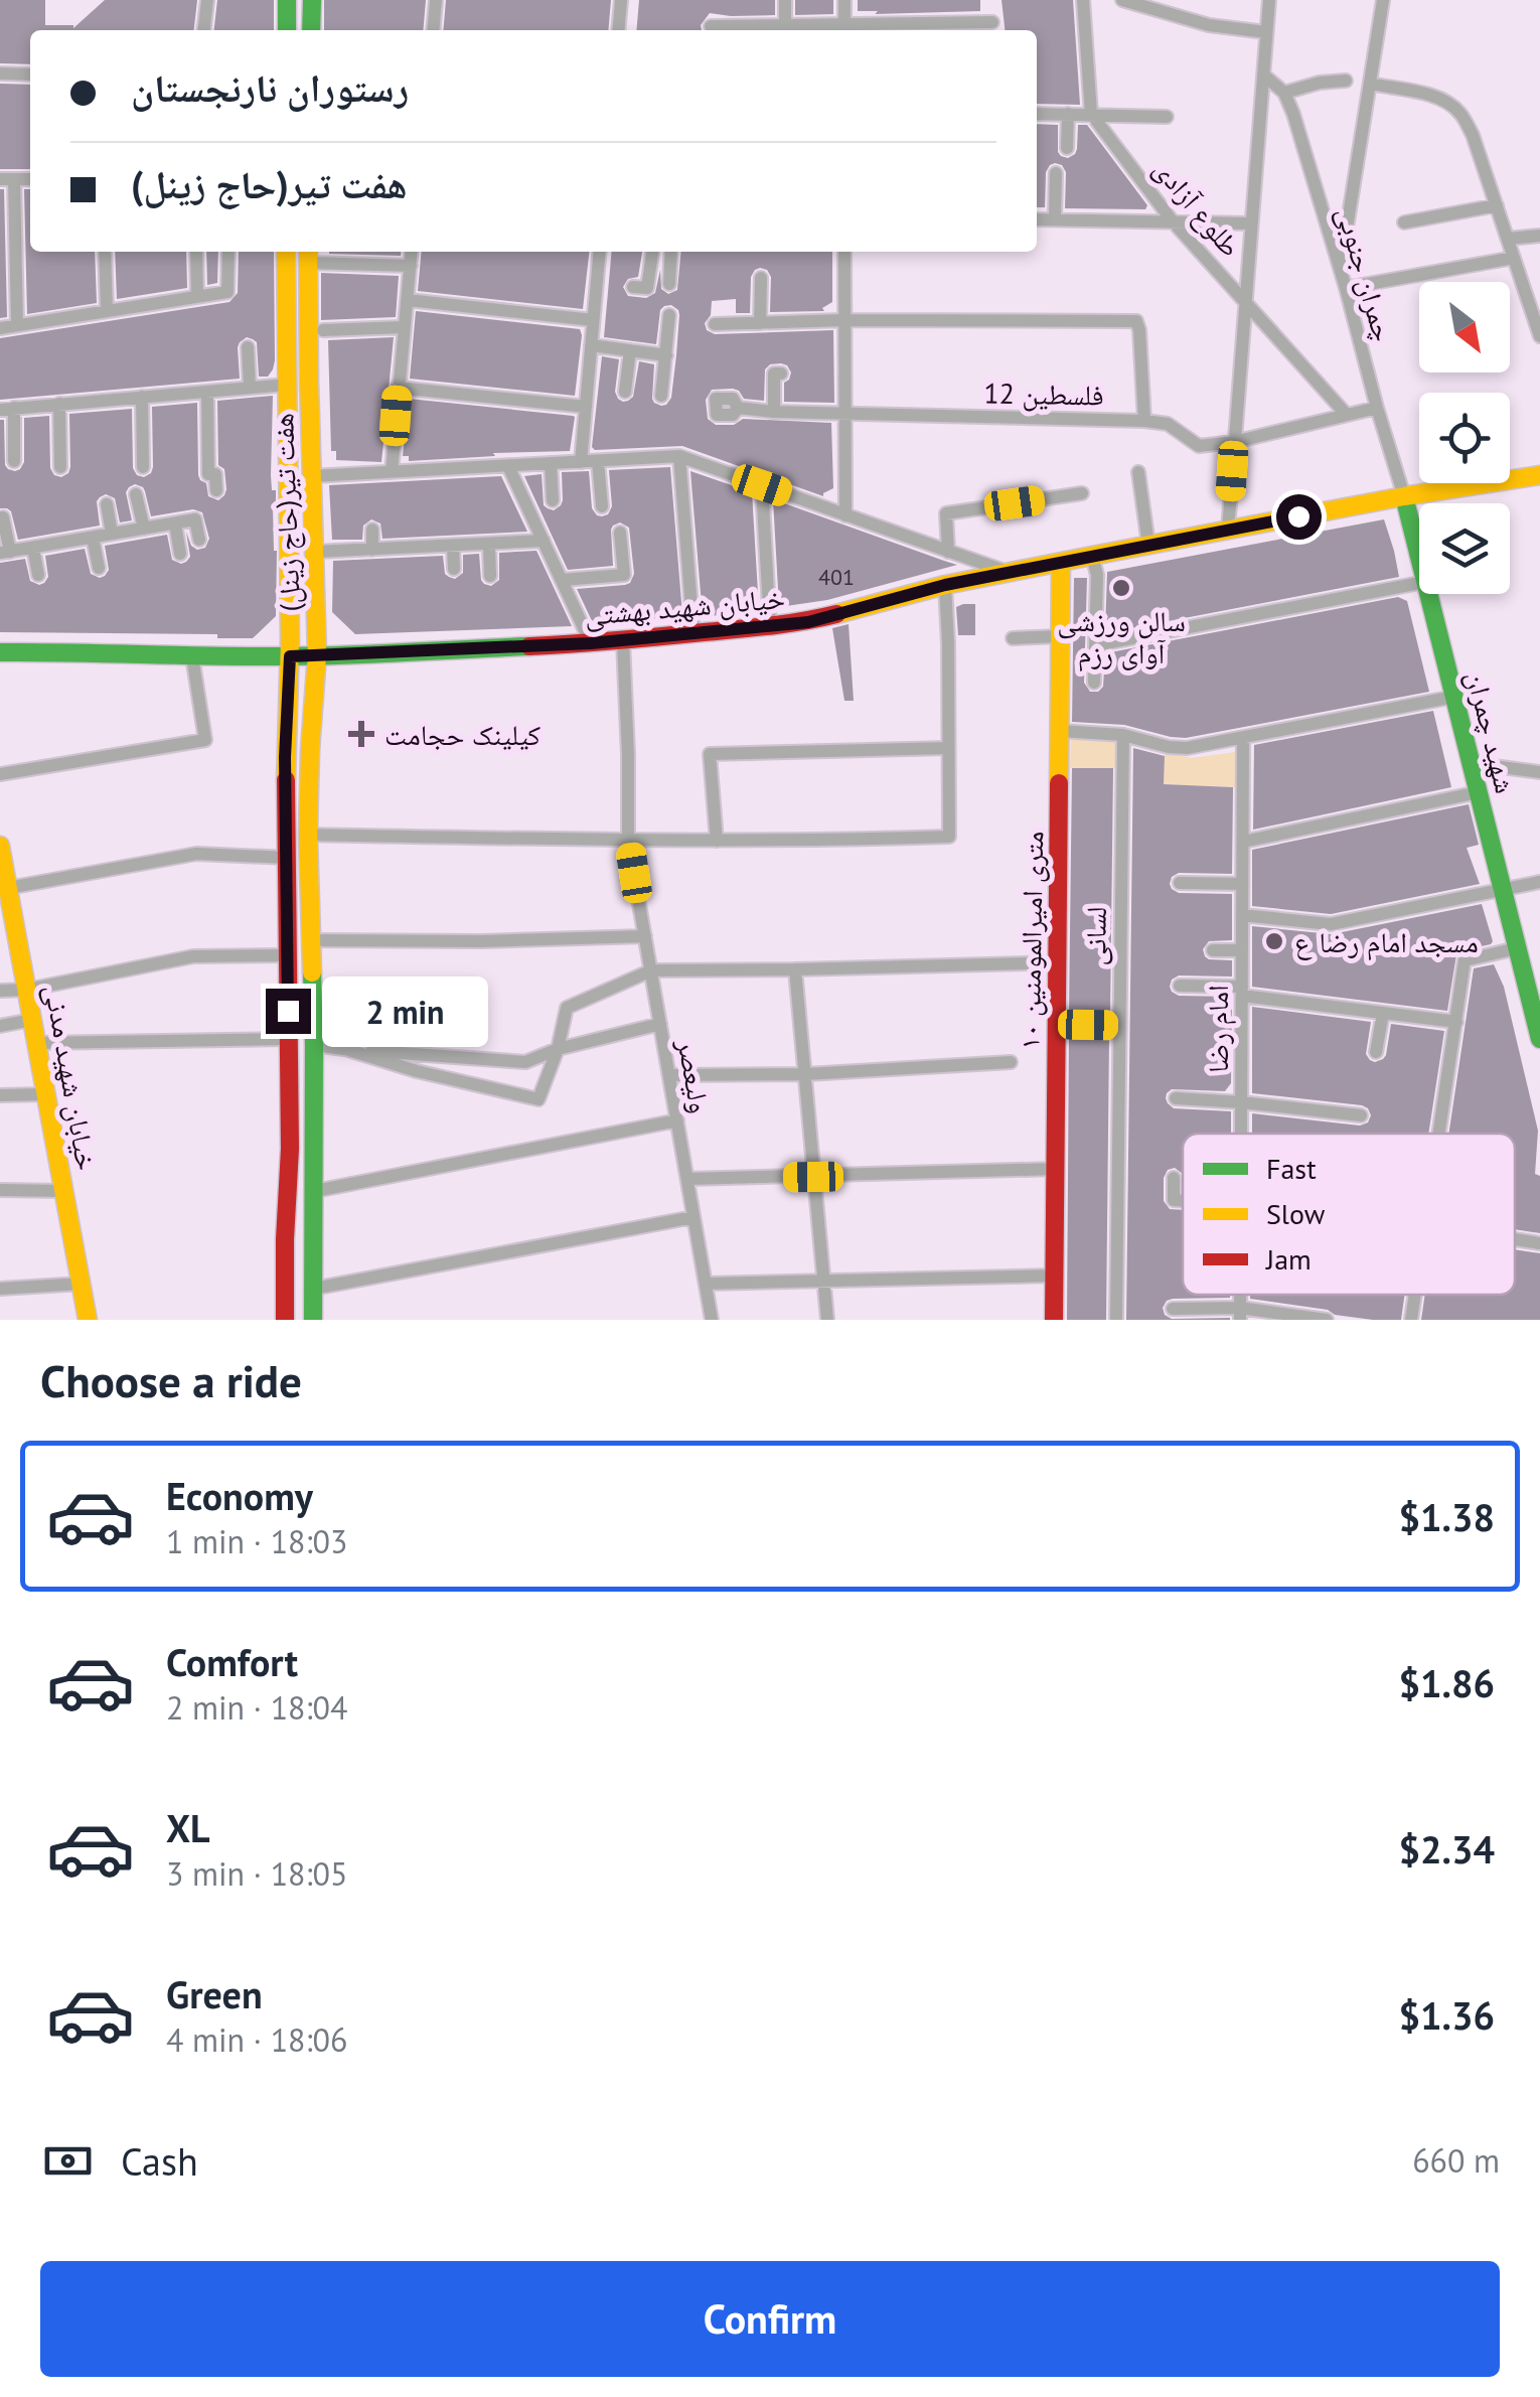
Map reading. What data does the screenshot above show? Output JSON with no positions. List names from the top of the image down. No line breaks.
{"streets":{"street":["طلوع آزادی","چمران جنوبی","فلسطین 12","هفت تیر(حاج زینل)","خیابان شهید بهشتی","شهید چمران","لسانی","۱۰ متری امیرالمومنین","امام رضا","ولیعصر","خیابان شهید مدنی"]},"crossings":[["طلوع آزادی","فلسطین 12"],["چمران جنوبی","فلسطین 12"],["چمران جنوبی","خیابان شهید بهشتی"],["چمران جنوبی","شهید چمران"],["هفت تیر(حاج زینل)","خیابان شهید بهشتی"],["خیابان شهید بهشتی","شهید چمران"],["خیابان شهید بهشتی","۱۰ متری امیرالمومنین"],["خیابان شهید بهشتی","ولیعصر"]],"places":{"other":["سالن ورزشی آوای رزم","مسجد امام رضا ع"],"health":["کیلینک حجامت"]},"house_numbers":["401"],"legend":["Fast","Slow","Jam"],"north":"bottom right","page":{"banner":["رستوران نارنجستان","هفت تیر(حاج زینل)"],"bubble":"2 min","heading":"Choose a ride","list":[{"name":"Economy","note":"1 min · 18:03","value":"$1.38"},{"name":"Comfort","note":"2 min · 18:04","value":"$1.86"},{"name":"XL","note":"3 min · 18:05","value":"$2.34"},{"name":"Green","note":"4 min · 18:06","value":"$1.36"}],"pay":["Cash","660 m"],"buttons":"Confirm"}}
